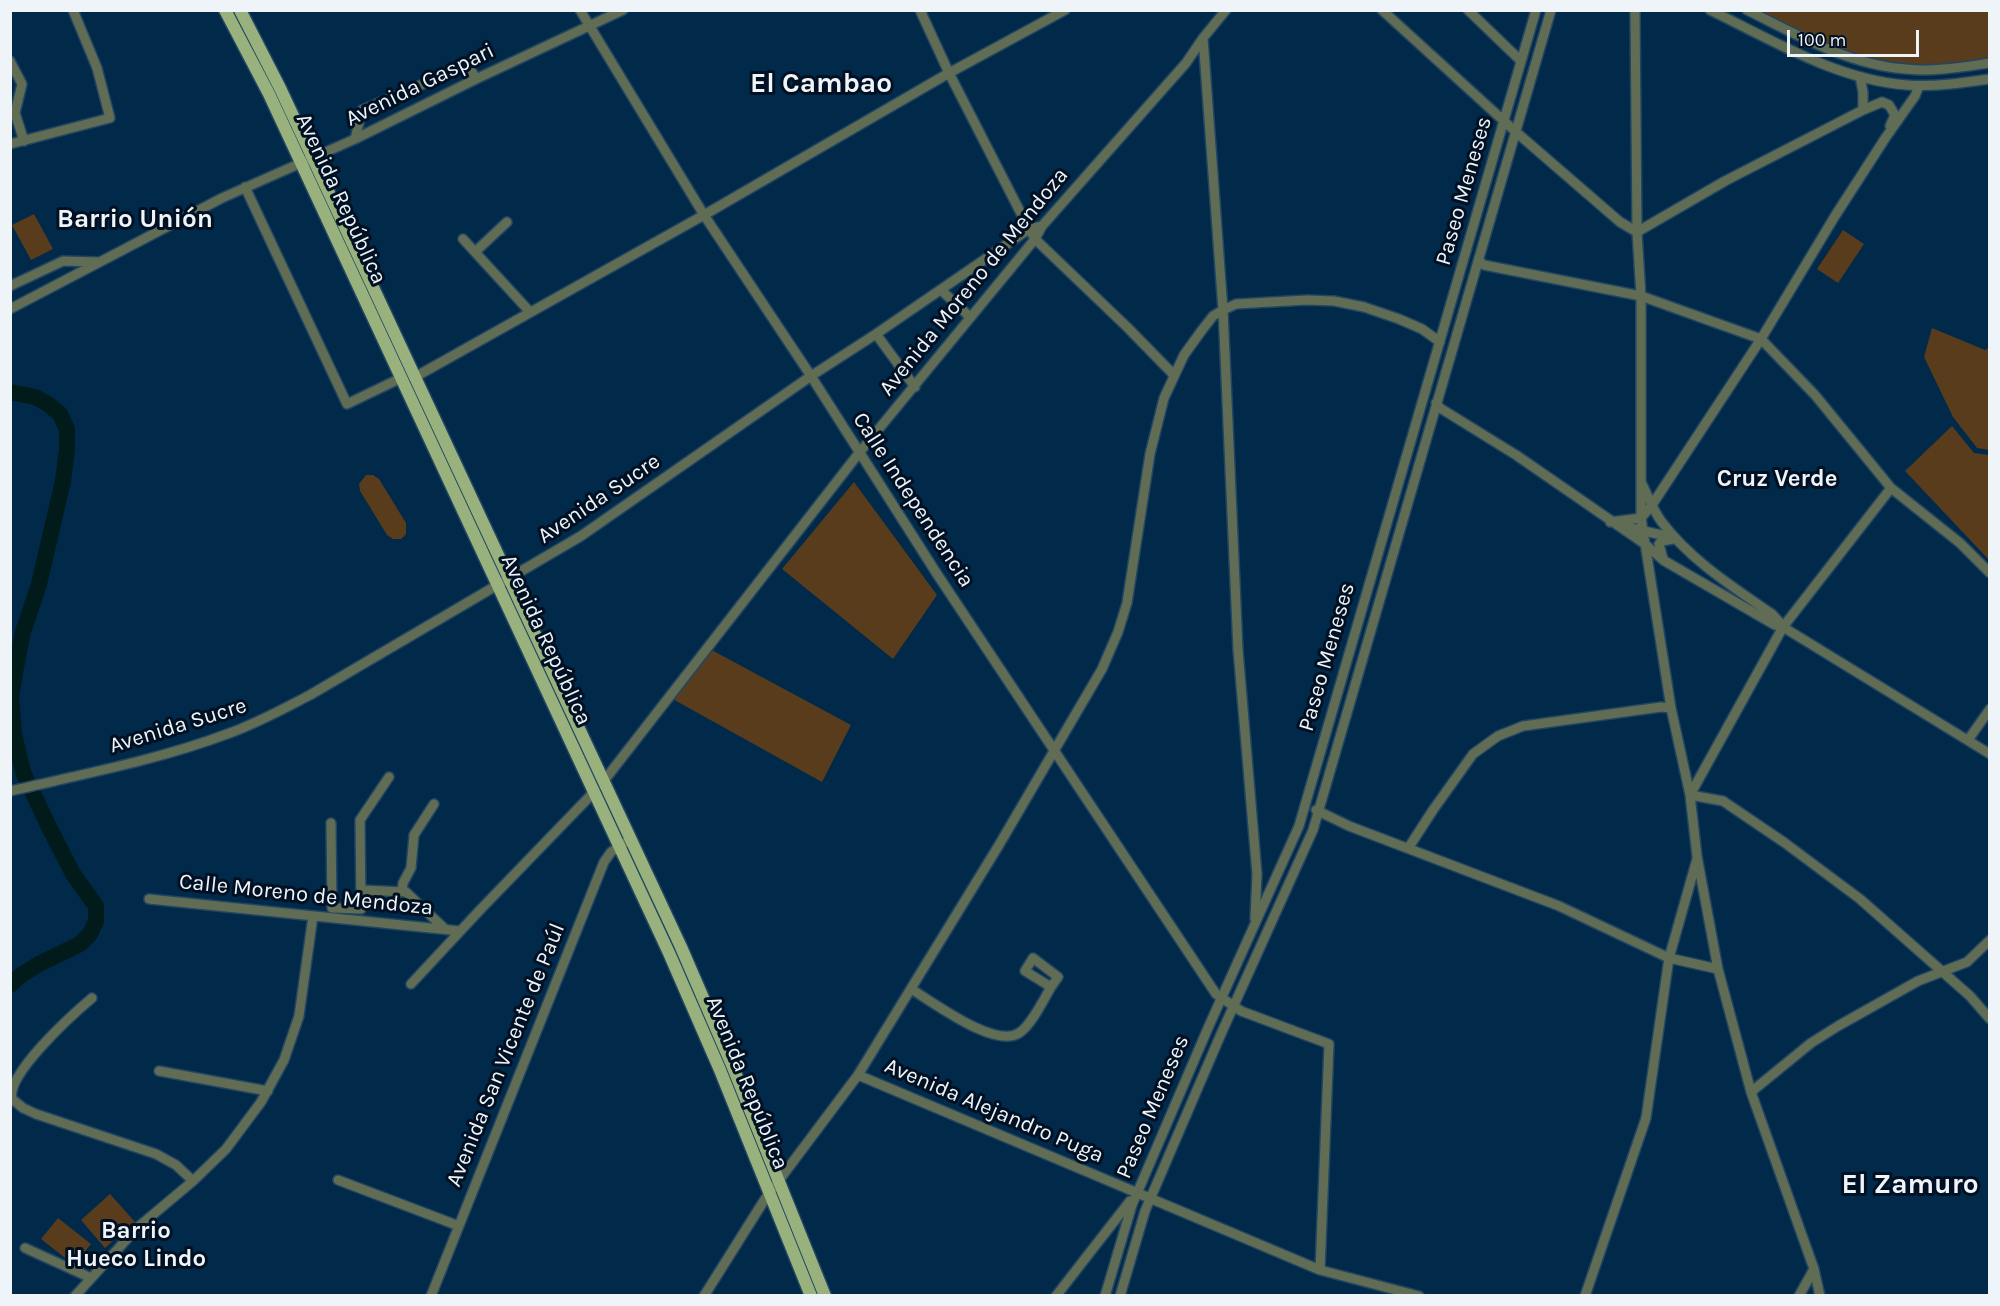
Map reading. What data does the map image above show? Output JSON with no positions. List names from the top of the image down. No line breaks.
{"streets":{"main road":["Avenida República"],"street":["Avenida Gaspari","Paseo Meneses","Avenida Moreno de Mendoza","Avenida Sucre","Calle Independencia","Calle Moreno de Mendoza","Avenida San Vicente de Paúl","Avenida Alejandro Puga"]},"crossings":[["Avenida Gaspari","Avenida República"],["Avenida Gaspari","Calle Independencia"],["Paseo Meneses","Calle Independencia"],["Paseo Meneses","Avenida Alejandro Puga"],["Avenida República","Avenida Moreno de Mendoza"],["Avenida República","Avenida Sucre"],["Avenida República","Calle Moreno de Mendoza"],["Avenida República","Avenida San Vicente de Paúl"],["Avenida Moreno de Mendoza","Avenida Sucre"],["Avenida Moreno de Mendoza","Calle Independencia"],["Avenida Sucre","Calle Independencia"]],"districts":["El Cambao","Barrio Unión","Cruz Verde","El Zamuro","Barrio Hueco Lindo"],"scale_bar":"100 m"}
